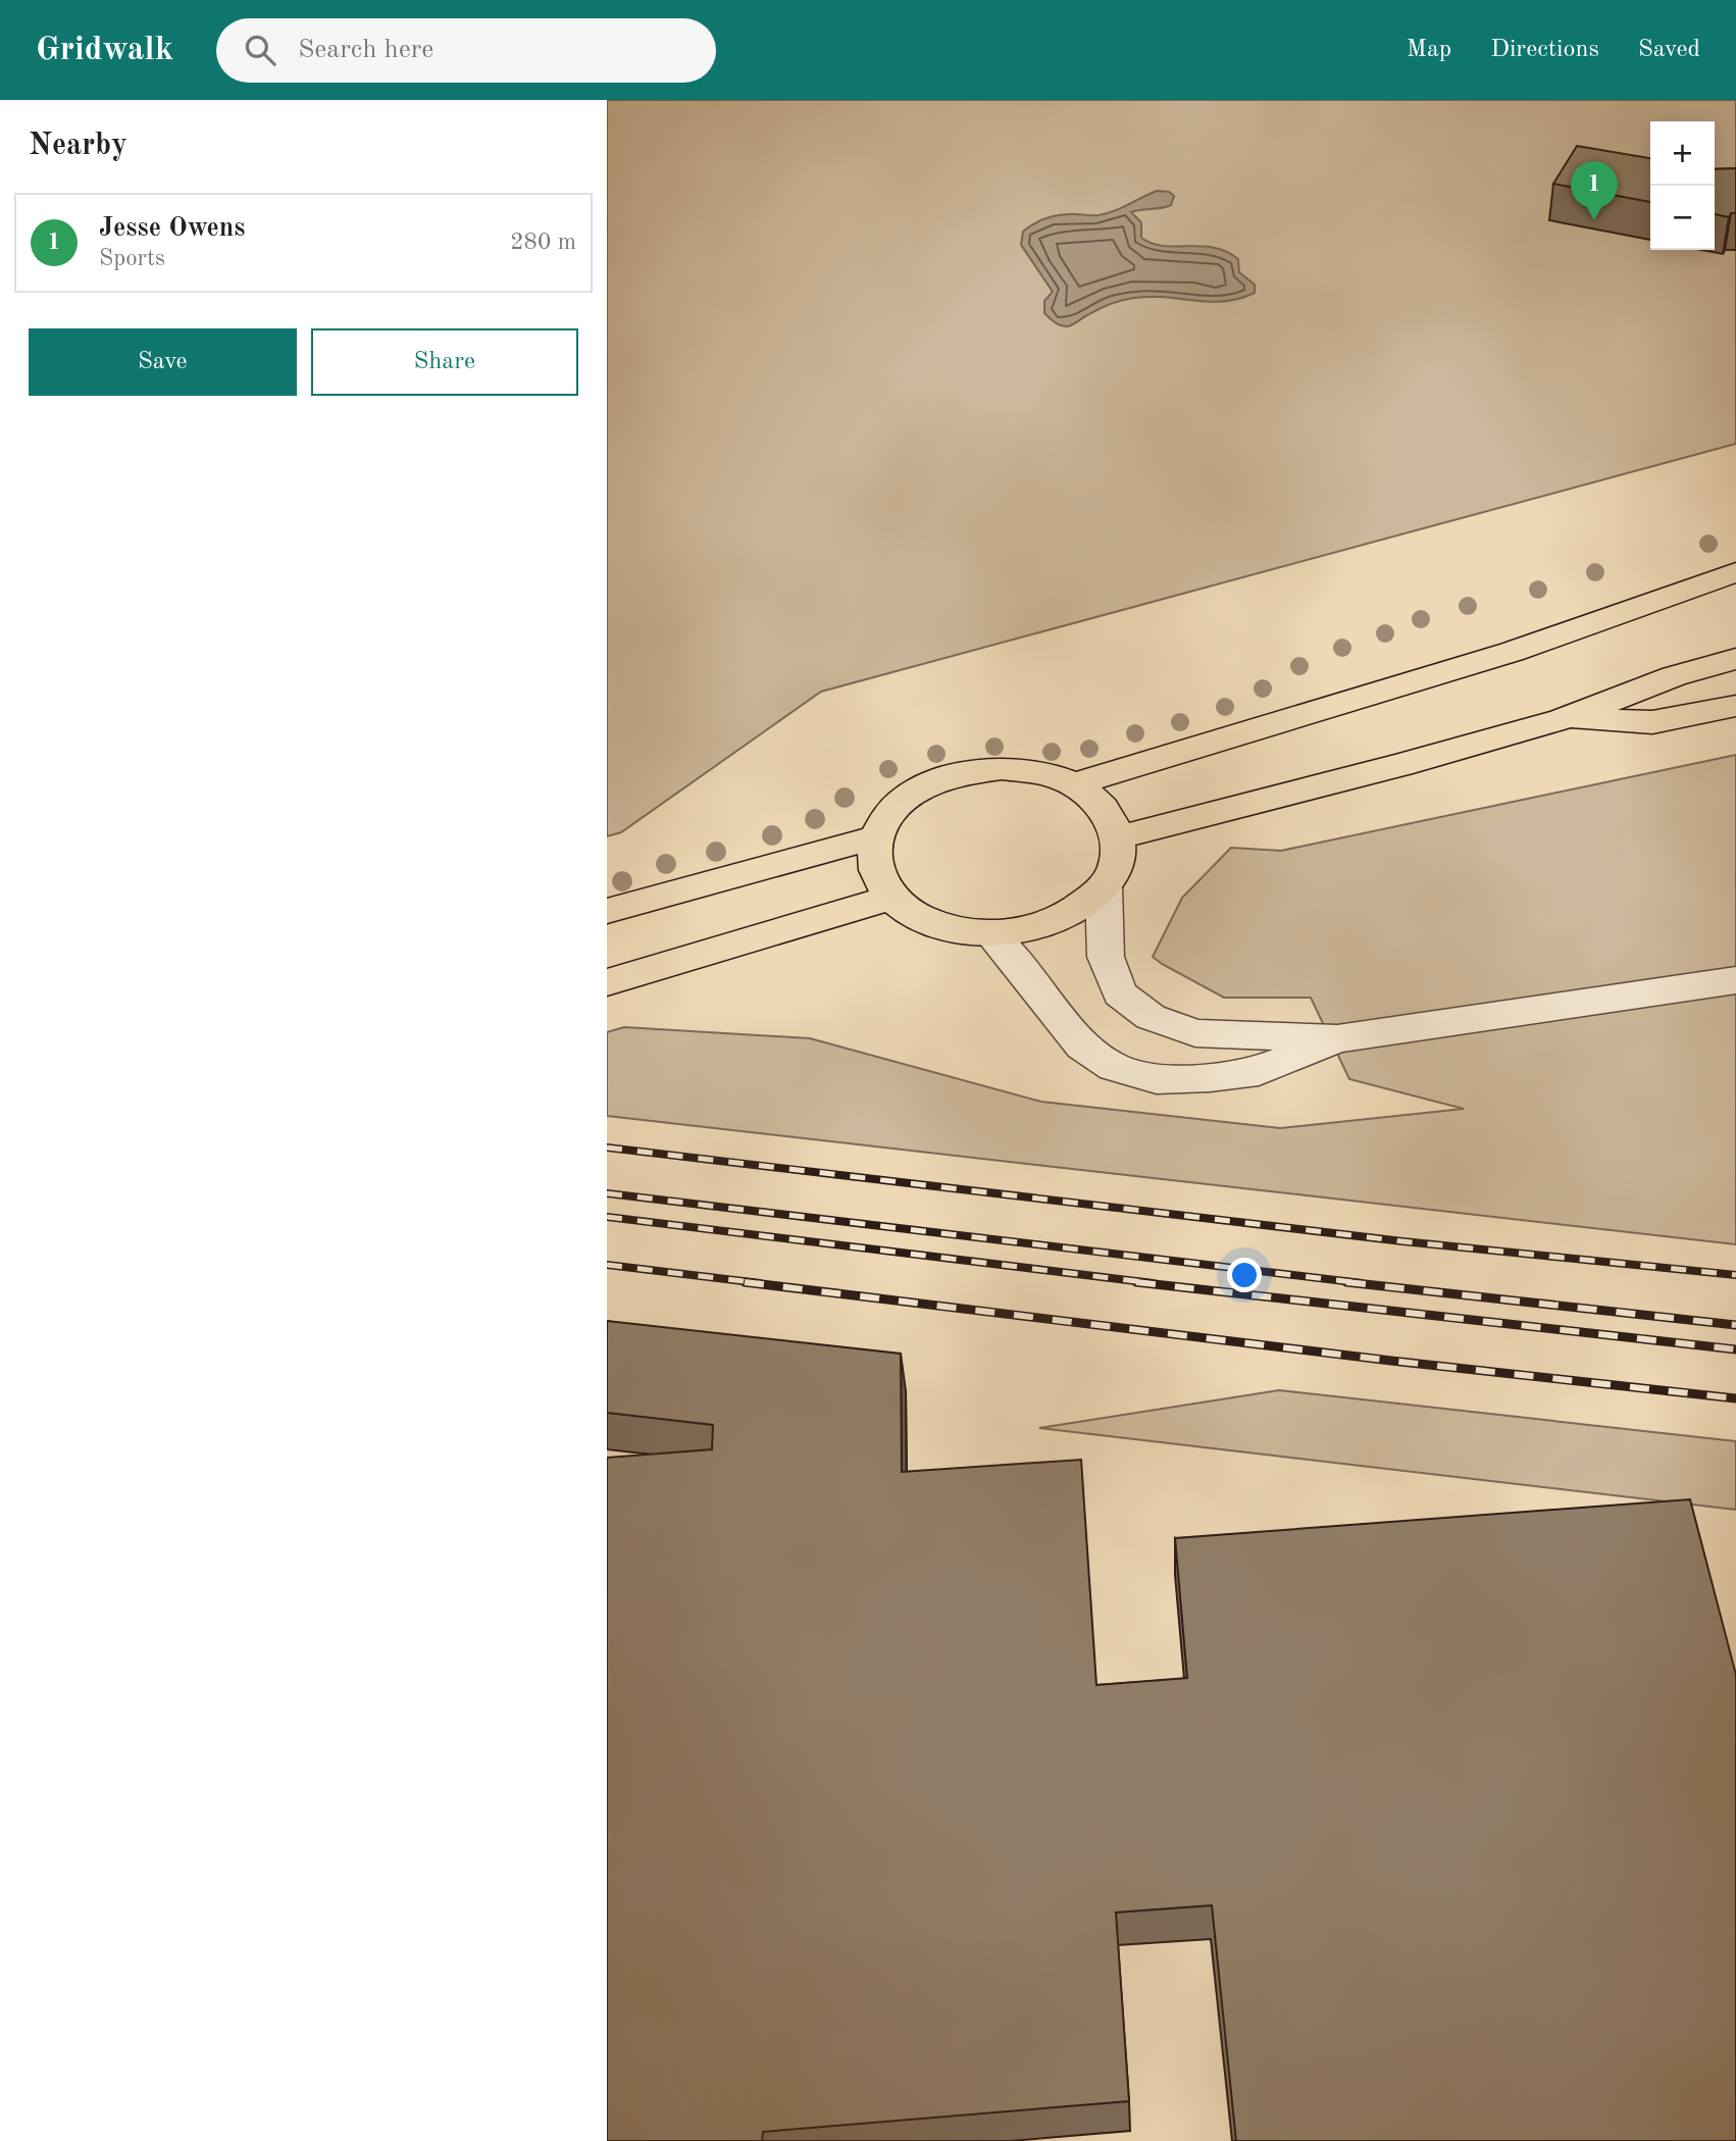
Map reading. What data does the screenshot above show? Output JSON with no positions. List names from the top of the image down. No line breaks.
{"page":{"header":"Gridwalk","search":"Search here","nav":["Map","Directions","Saved"],"heading":"Nearby","map_buttons":["+","−"],"pins":"1","list":[{"mark":"1","name":"Jesse Owens","note":"Sports","value":"280 m"}],"buttons":["Save","Share"]}}
